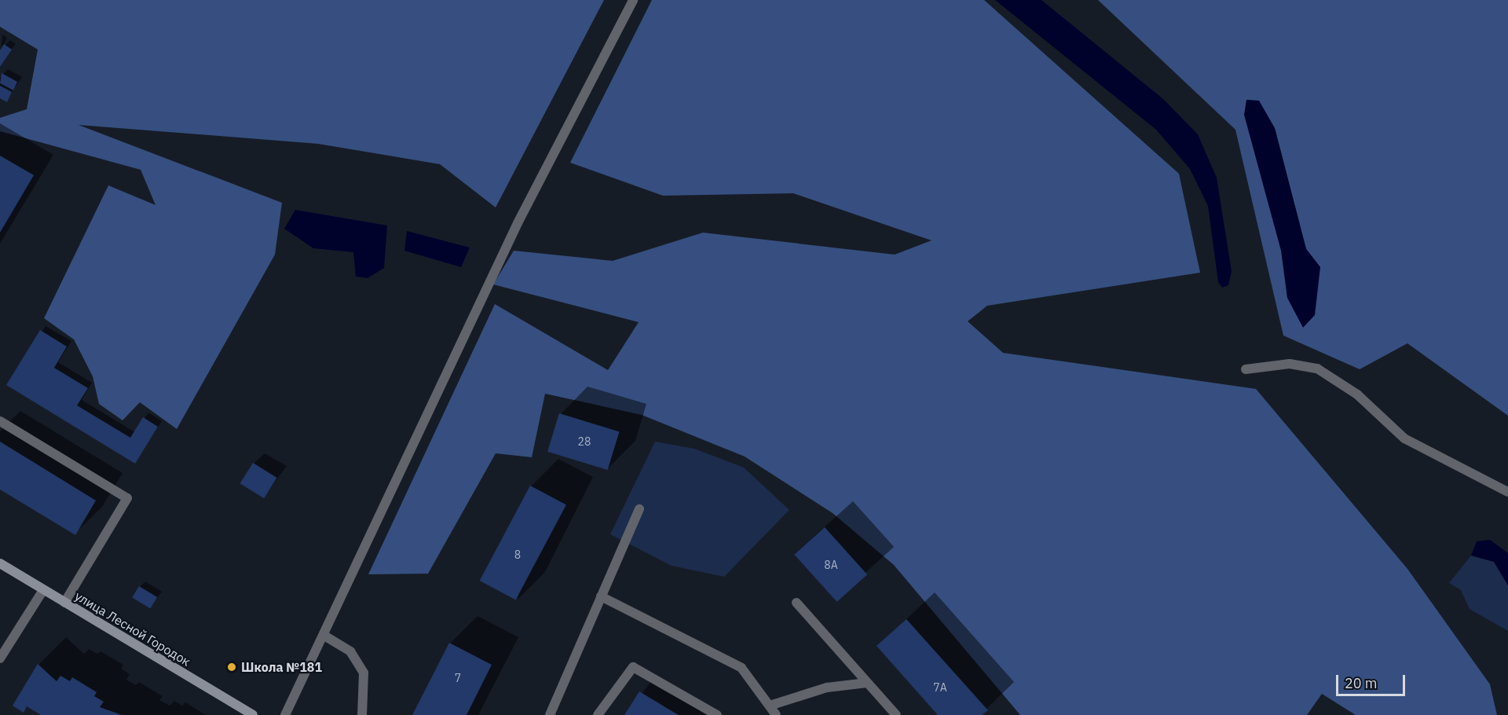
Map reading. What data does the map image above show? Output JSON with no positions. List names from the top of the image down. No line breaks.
{"streets":{"street":["улица Лесной Городок"]},"places":["Школа №181"],"house_numbers":["28","8","8А","7","7А"],"scale_bar":"20 m"}
